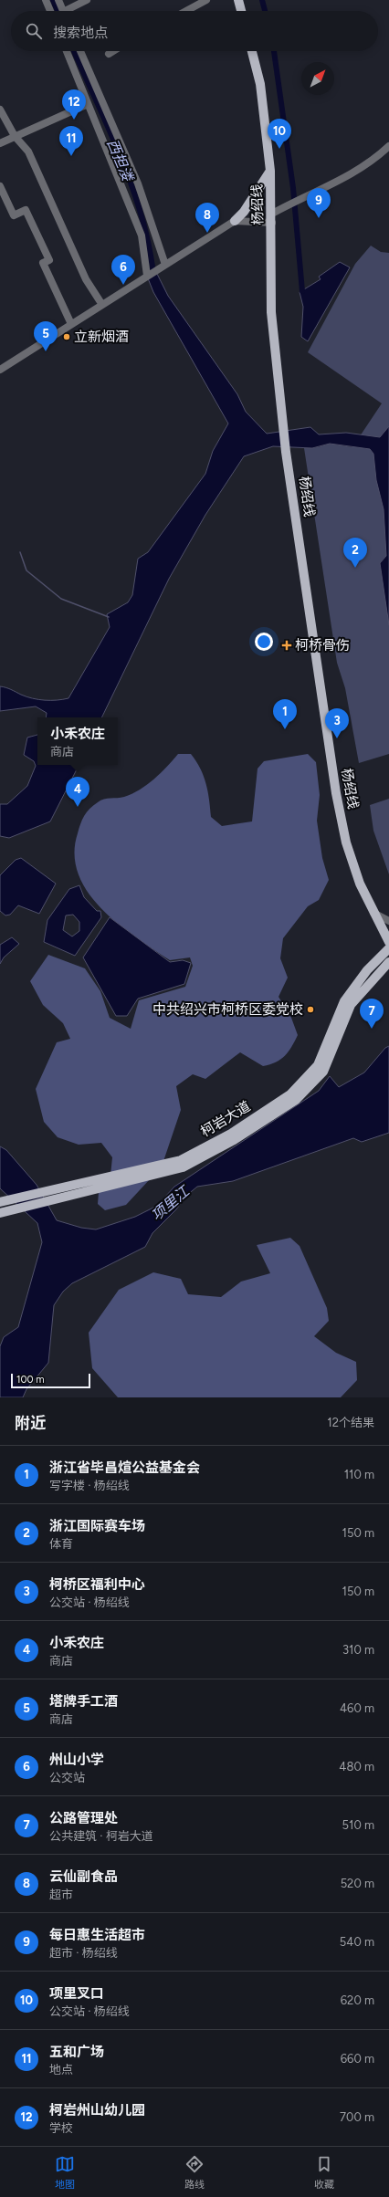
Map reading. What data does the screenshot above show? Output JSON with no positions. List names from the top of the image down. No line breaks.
{"streets":{"main road":["杨绍线","柯岩大道"]},"water":["西担溇","项里江"],"places":{"other":["立新烟酒","中共绍兴市柯桥区委党校"],"health":["柯桥骨伤"]},"scale_bar":"100 m","north":"top right","page":{"search":"搜索地点","pins":["12","10","11","9","8","6","5","2","1","3","4","7"],"popup":["小禾农庄","商店"],"scale":"100 m","heading":["附近","12个结果"],"list":[{"mark":"1","name":"浙江省毕昌煊公益基金会","note":"写字楼 · 杨绍线","value":"110 m"},{"mark":"2","name":"浙江国际赛车场","note":"体育","value":"150 m"},{"mark":"3","name":"柯桥区福利中心","note":"公交站 · 杨绍线","value":"150 m"},{"mark":"4","name":"小禾农庄","note":"商店","value":"310 m"},{"mark":"5","name":"塔牌手工酒","note":"商店","value":"460 m"},{"mark":"6","name":"州山小学","note":"公交站","value":"480 m"},{"mark":"7","name":"公路管理处","note":"公共建筑 · 柯岩大道","value":"510 m"},{"mark":"8","name":"云仙副食品","note":"超市","value":"520 m"},{"mark":"9","name":"每日惠生活超市","note":"超市 · 杨绍线","value":"540 m"},{"mark":"10","name":"项里叉口","note":"公交站 · 杨绍线","value":"620 m"},{"mark":"11","name":"五和广场","note":"地点","value":"660 m"},{"mark":"12","name":"柯岩州山幼儿园","note":"学校","value":"700 m"}],"nav":["地图","路线","收藏"]}}
